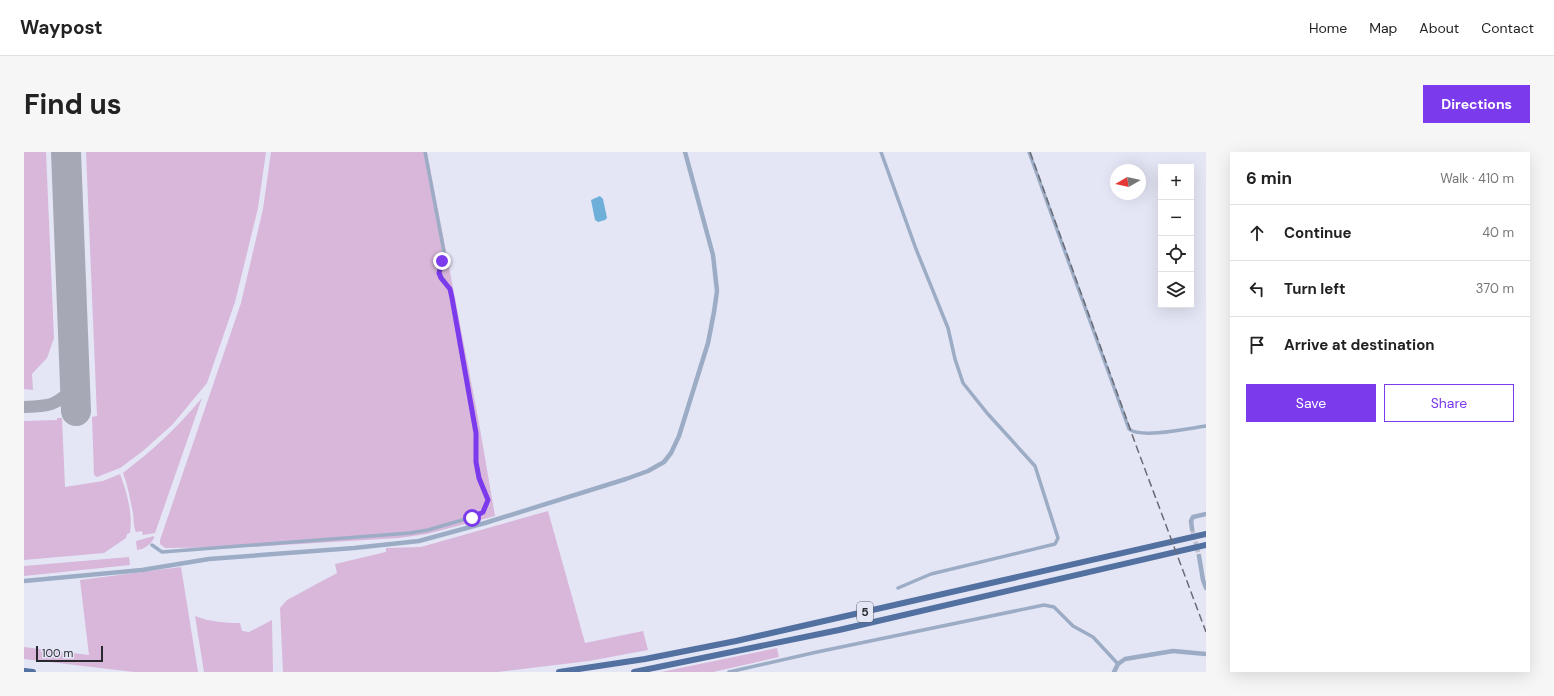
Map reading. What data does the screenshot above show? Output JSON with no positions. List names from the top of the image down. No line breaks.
{"streets":{"highway":["5"]},"scale_bar":"100 m","north":"left","page":{"header":"Waypost","nav":["Home","Map","About","Contact"],"buttons":["Directions",["Save","Share"]],"title":"Find us","heading":["6 min","Walk · 410 m"],"map_buttons":["+","−"],"list":[["Continue","40 m"],["Turn left","370 m"],"Arrive at destination"],"scale":"100 m"}}
